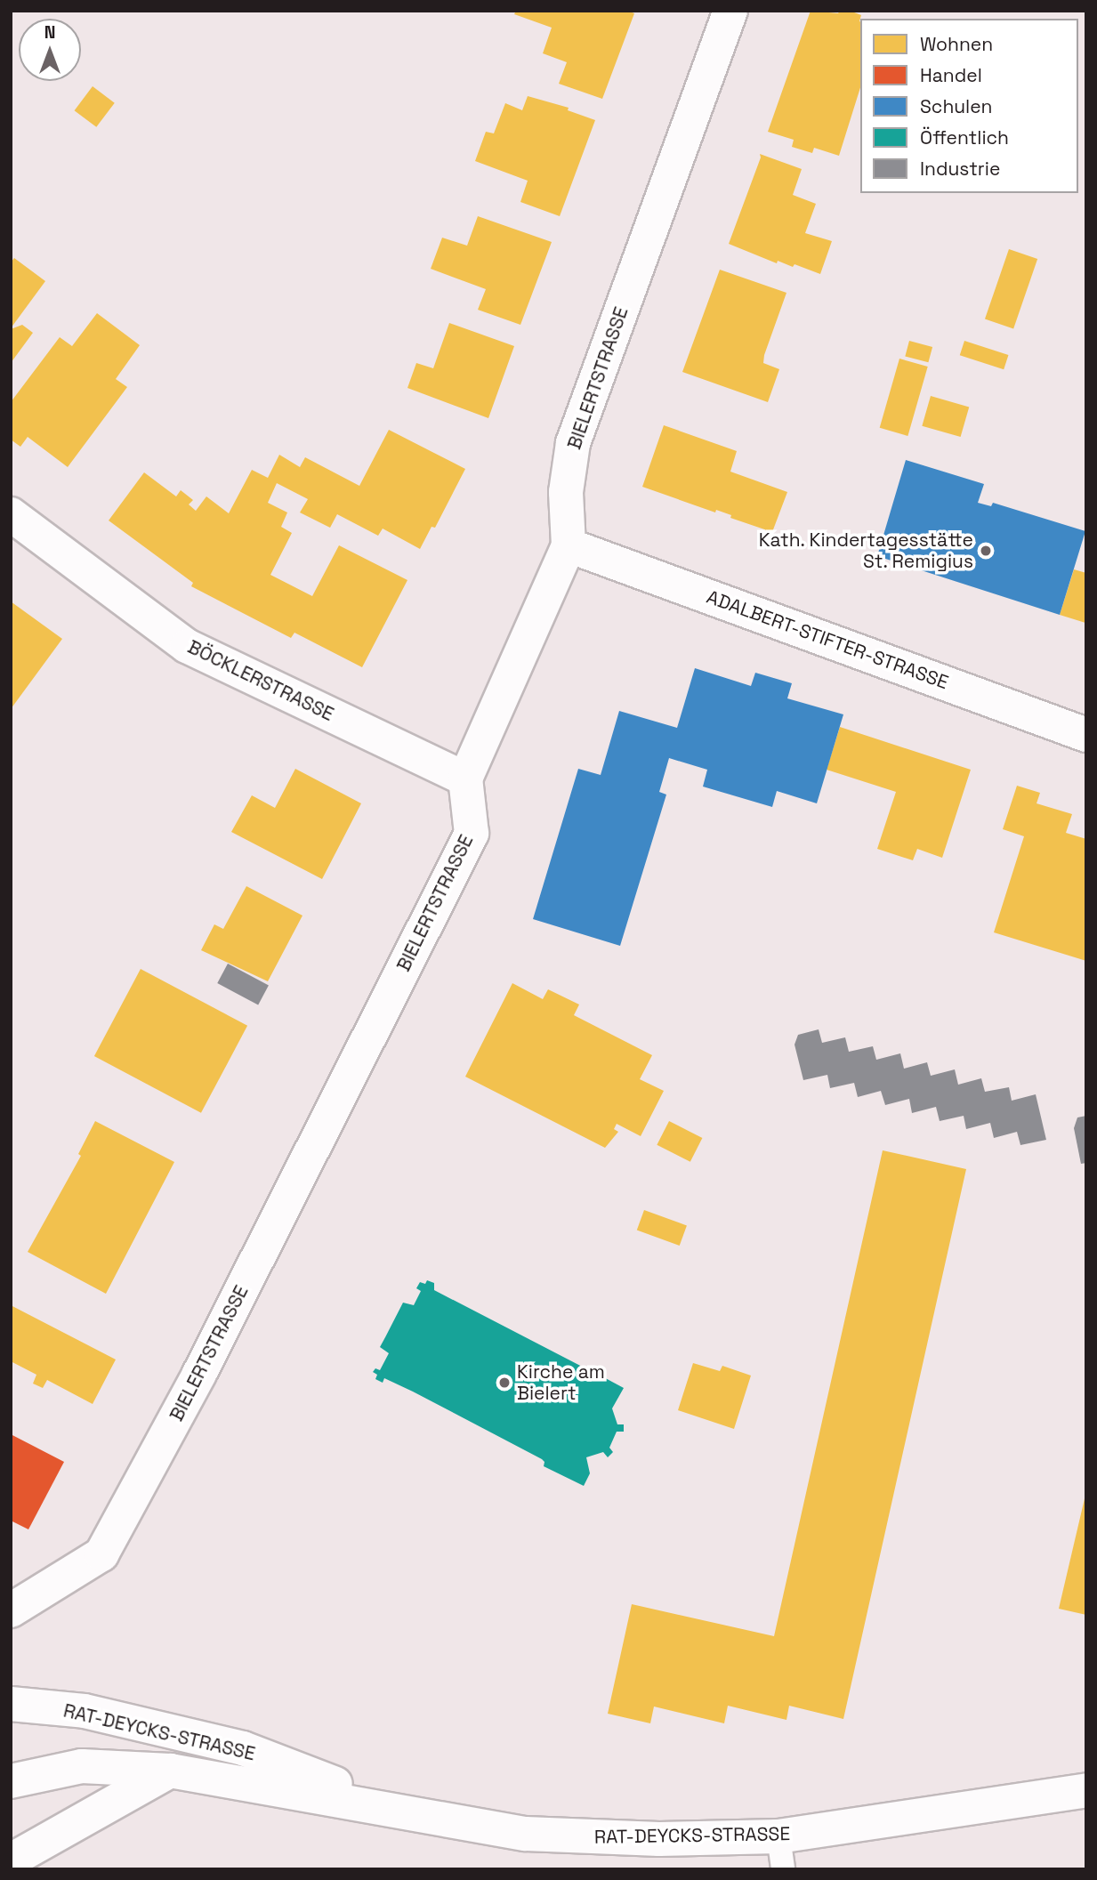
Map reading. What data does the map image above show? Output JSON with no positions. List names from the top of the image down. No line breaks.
{"streets":{"street":["BIELERTSTRASSE","ADALBERT-STIFTER-STRASSE","BÖCKLERSTRASSE","RAT-DEYCKS-STRASSE"]},"crossings":[["BIELERTSTRASSE","ADALBERT-STIFTER-STRASSE"],["BIELERTSTRASSE","BÖCKLERSTRASSE"]],"places":["Kath. Kindertagesstätte St. Remigius","Kirche am Bielert"],"legend":["Wohnen","Handel","Schulen","Öffentlich","Industrie"],"north":"top"}
